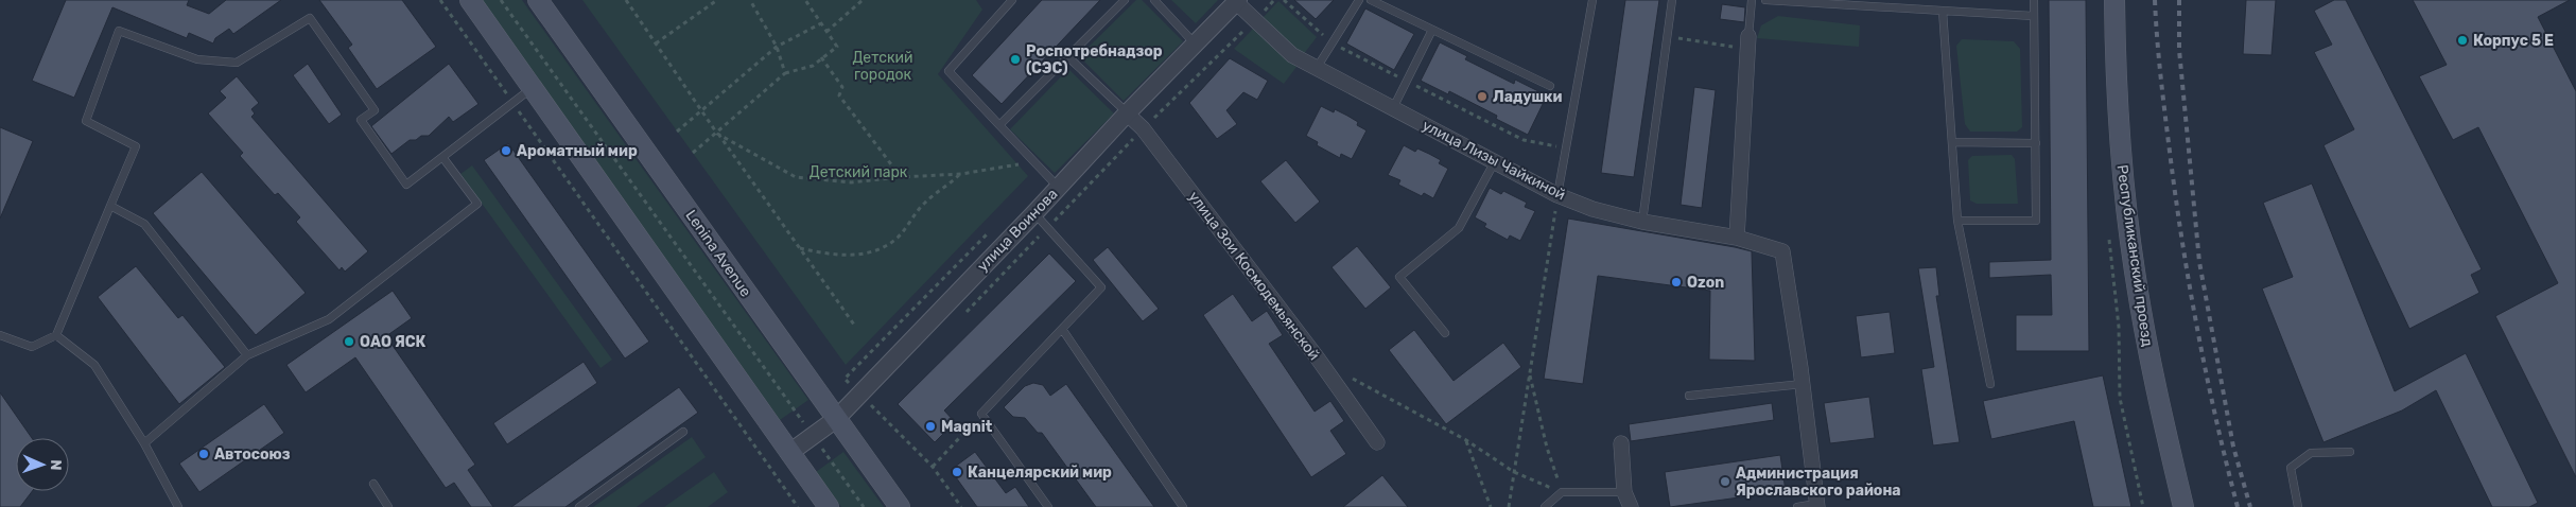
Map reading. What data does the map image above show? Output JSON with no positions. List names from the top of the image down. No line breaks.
{"streets":{"main road":["Lenina Avenue","Республиканский проезд"],"street":["улица Лизы Чайкиной","улица Воинова","улица Зои Космодемьянской"]},"crossings":[["улица Лизы Чайкиной","улица Воинова"],["улица Воинова","Lenina Avenue"],["улица Воинова","улица Зои Космодемьянской"]],"parks":["Детский городок","Детский парк"],"places":["Корпус 5 E","Роспотребнадзор (СЭС)","Ладушки","Ароматный мир","Ozon","ОАО ЯСК","Magnit","Автосоюз","Канцелярский мир","Администрация Ярославского района"],"north":"right"}
